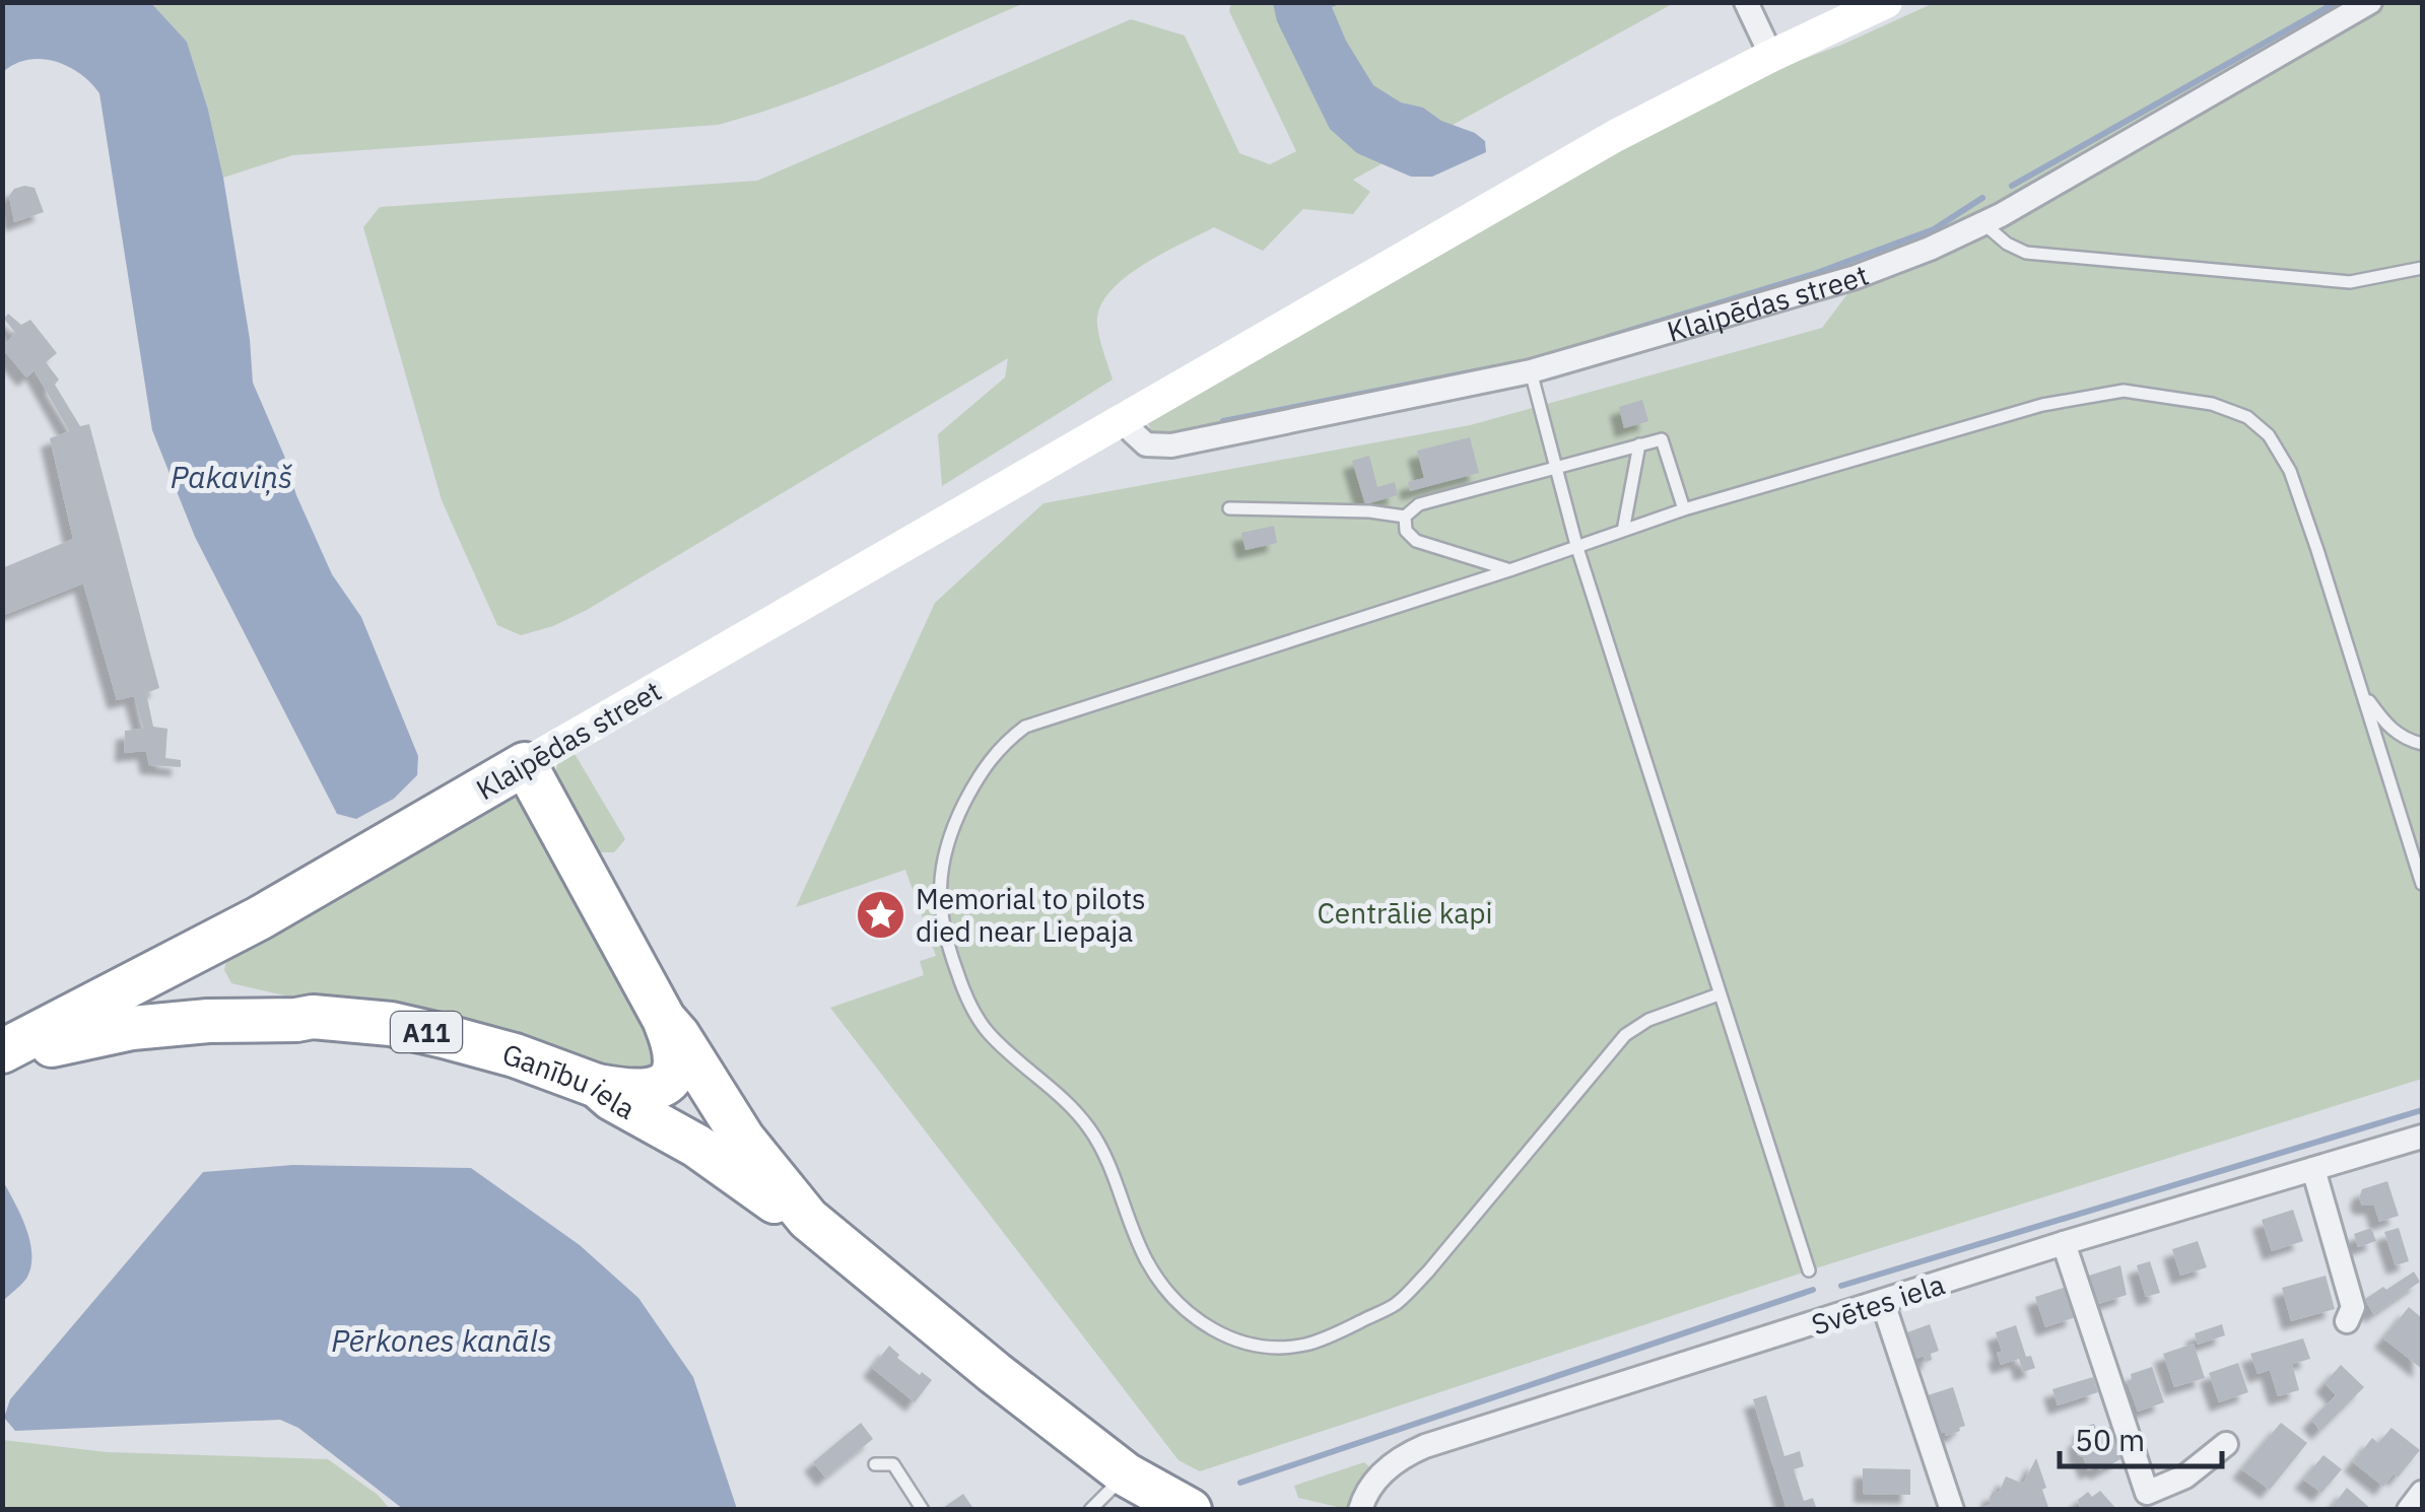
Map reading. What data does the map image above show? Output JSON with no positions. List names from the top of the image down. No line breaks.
{"streets":{"highway":["Klaipēdas street","A11","Ganību iela"],"street":["Svētes iela"]},"crossings":[["Klaipēdas street","Ganību iela"]],"water":["Pakaviņš","Pērkones kanāls"],"parks":["Centrālie kapi"],"places":{"place":["Memorial to pilots died near Liepaja"]},"scale_bar":"50 m"}
